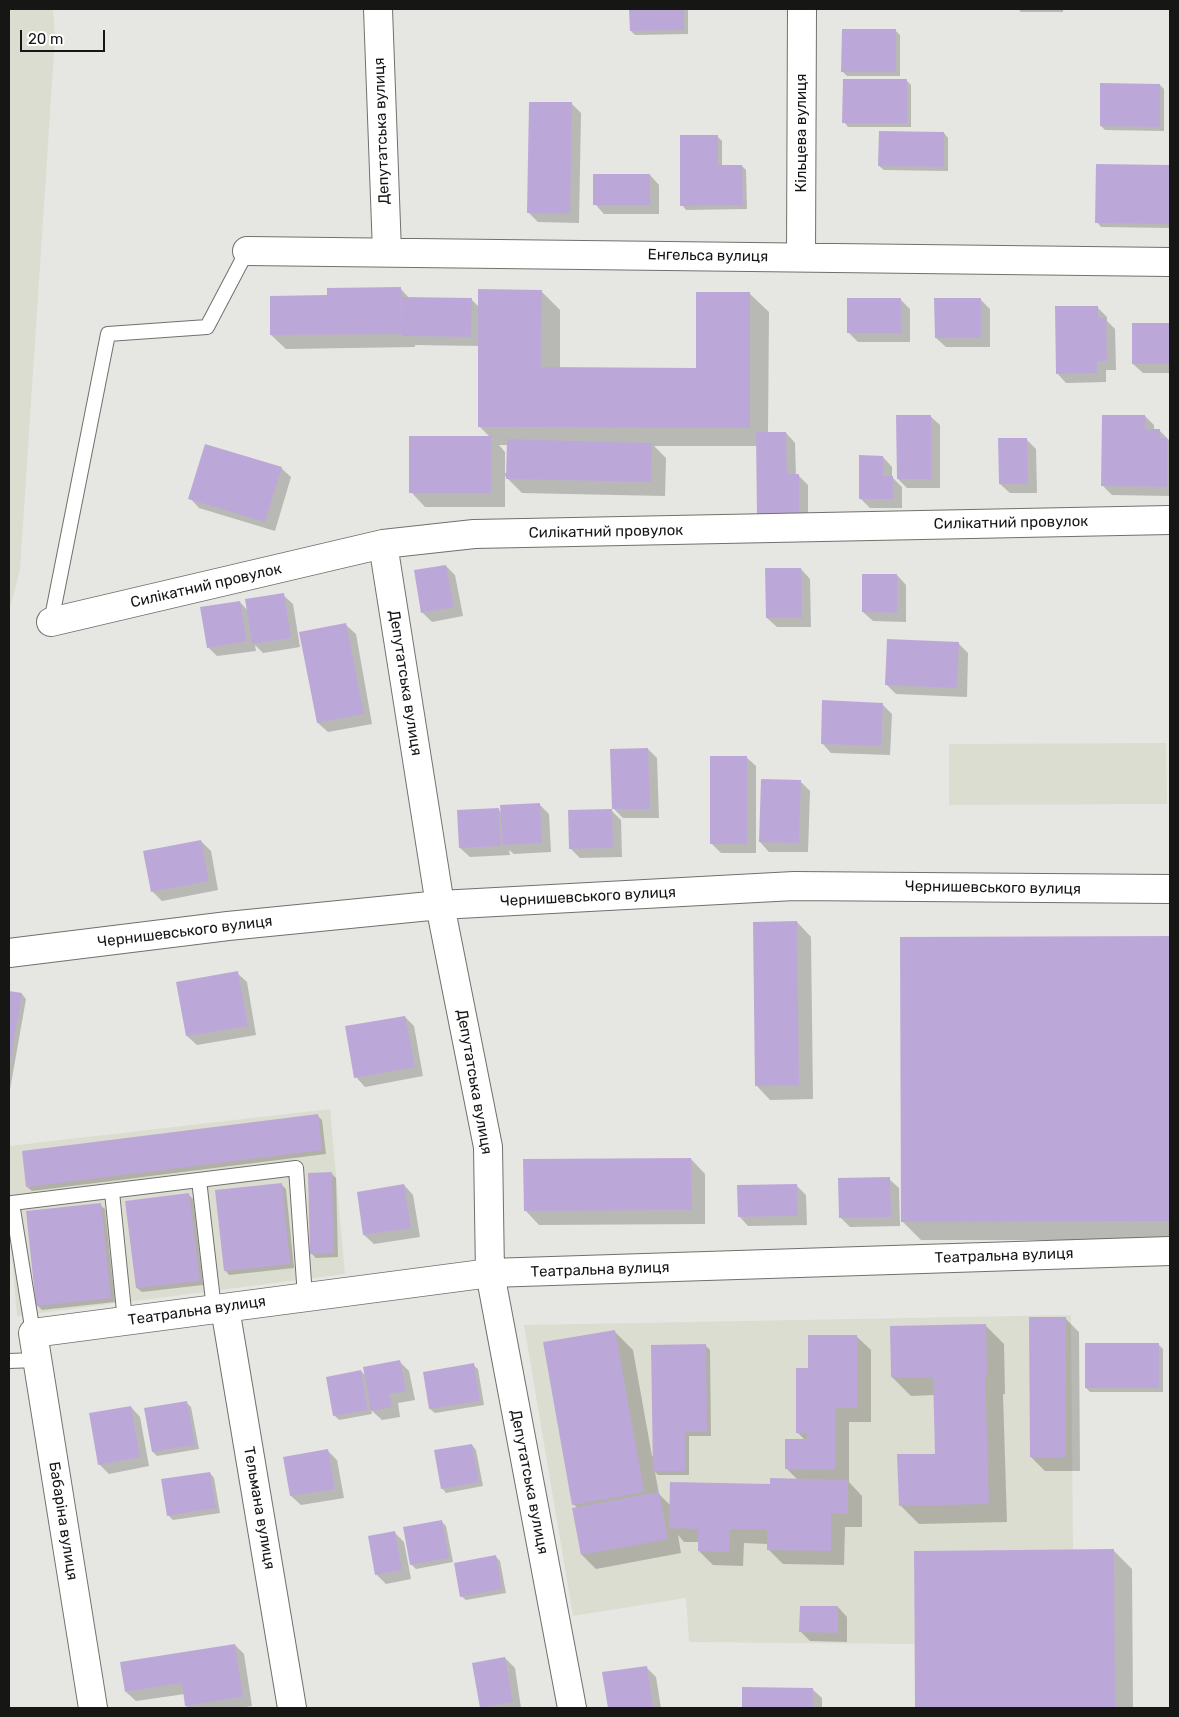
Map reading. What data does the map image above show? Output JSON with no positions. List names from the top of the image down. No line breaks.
{"streets":{"street":["Депутатська вулиця","Кільцева вулиця","Енгельса вулиця","Силікатний провулок","Чернишевського вулиця","Театральна вулиця","Тельмана вулиця","Бабаріна вулиця"]},"crossings":[["Депутатська вулиця","Енгельса вулиця"],["Депутатська вулиця","Силікатний провулок"],["Депутатська вулиця","Чернишевського вулиця"],["Депутатська вулиця","Театральна вулиця"],["Кільцева вулиця","Енгельса вулиця"],["Театральна вулиця","Тельмана вулиця"],["Театральна вулиця","Бабаріна вулиця"]],"scale_bar":"20 m"}
